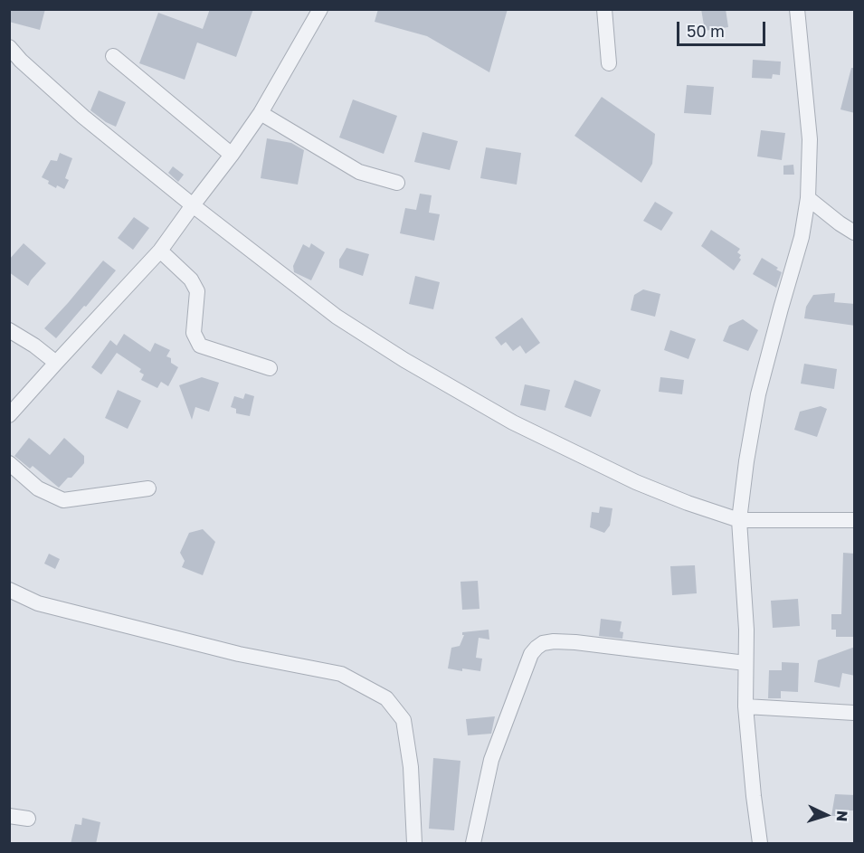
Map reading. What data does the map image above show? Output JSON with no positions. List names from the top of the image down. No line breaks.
{"scale_bar":"50 m","north":"right"}
